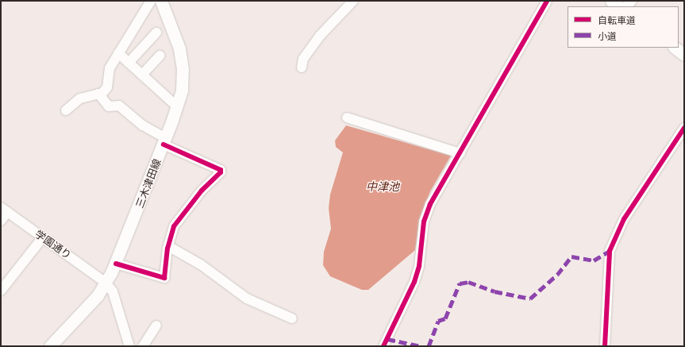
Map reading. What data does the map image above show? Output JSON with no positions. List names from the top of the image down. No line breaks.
{"streets":{"main road":["三木津田線"],"street":["学園通り"]},"crossings":[["三木津田線","学園通り"]],"water":["中津池"],"legend":["自転車道","小道"]}
